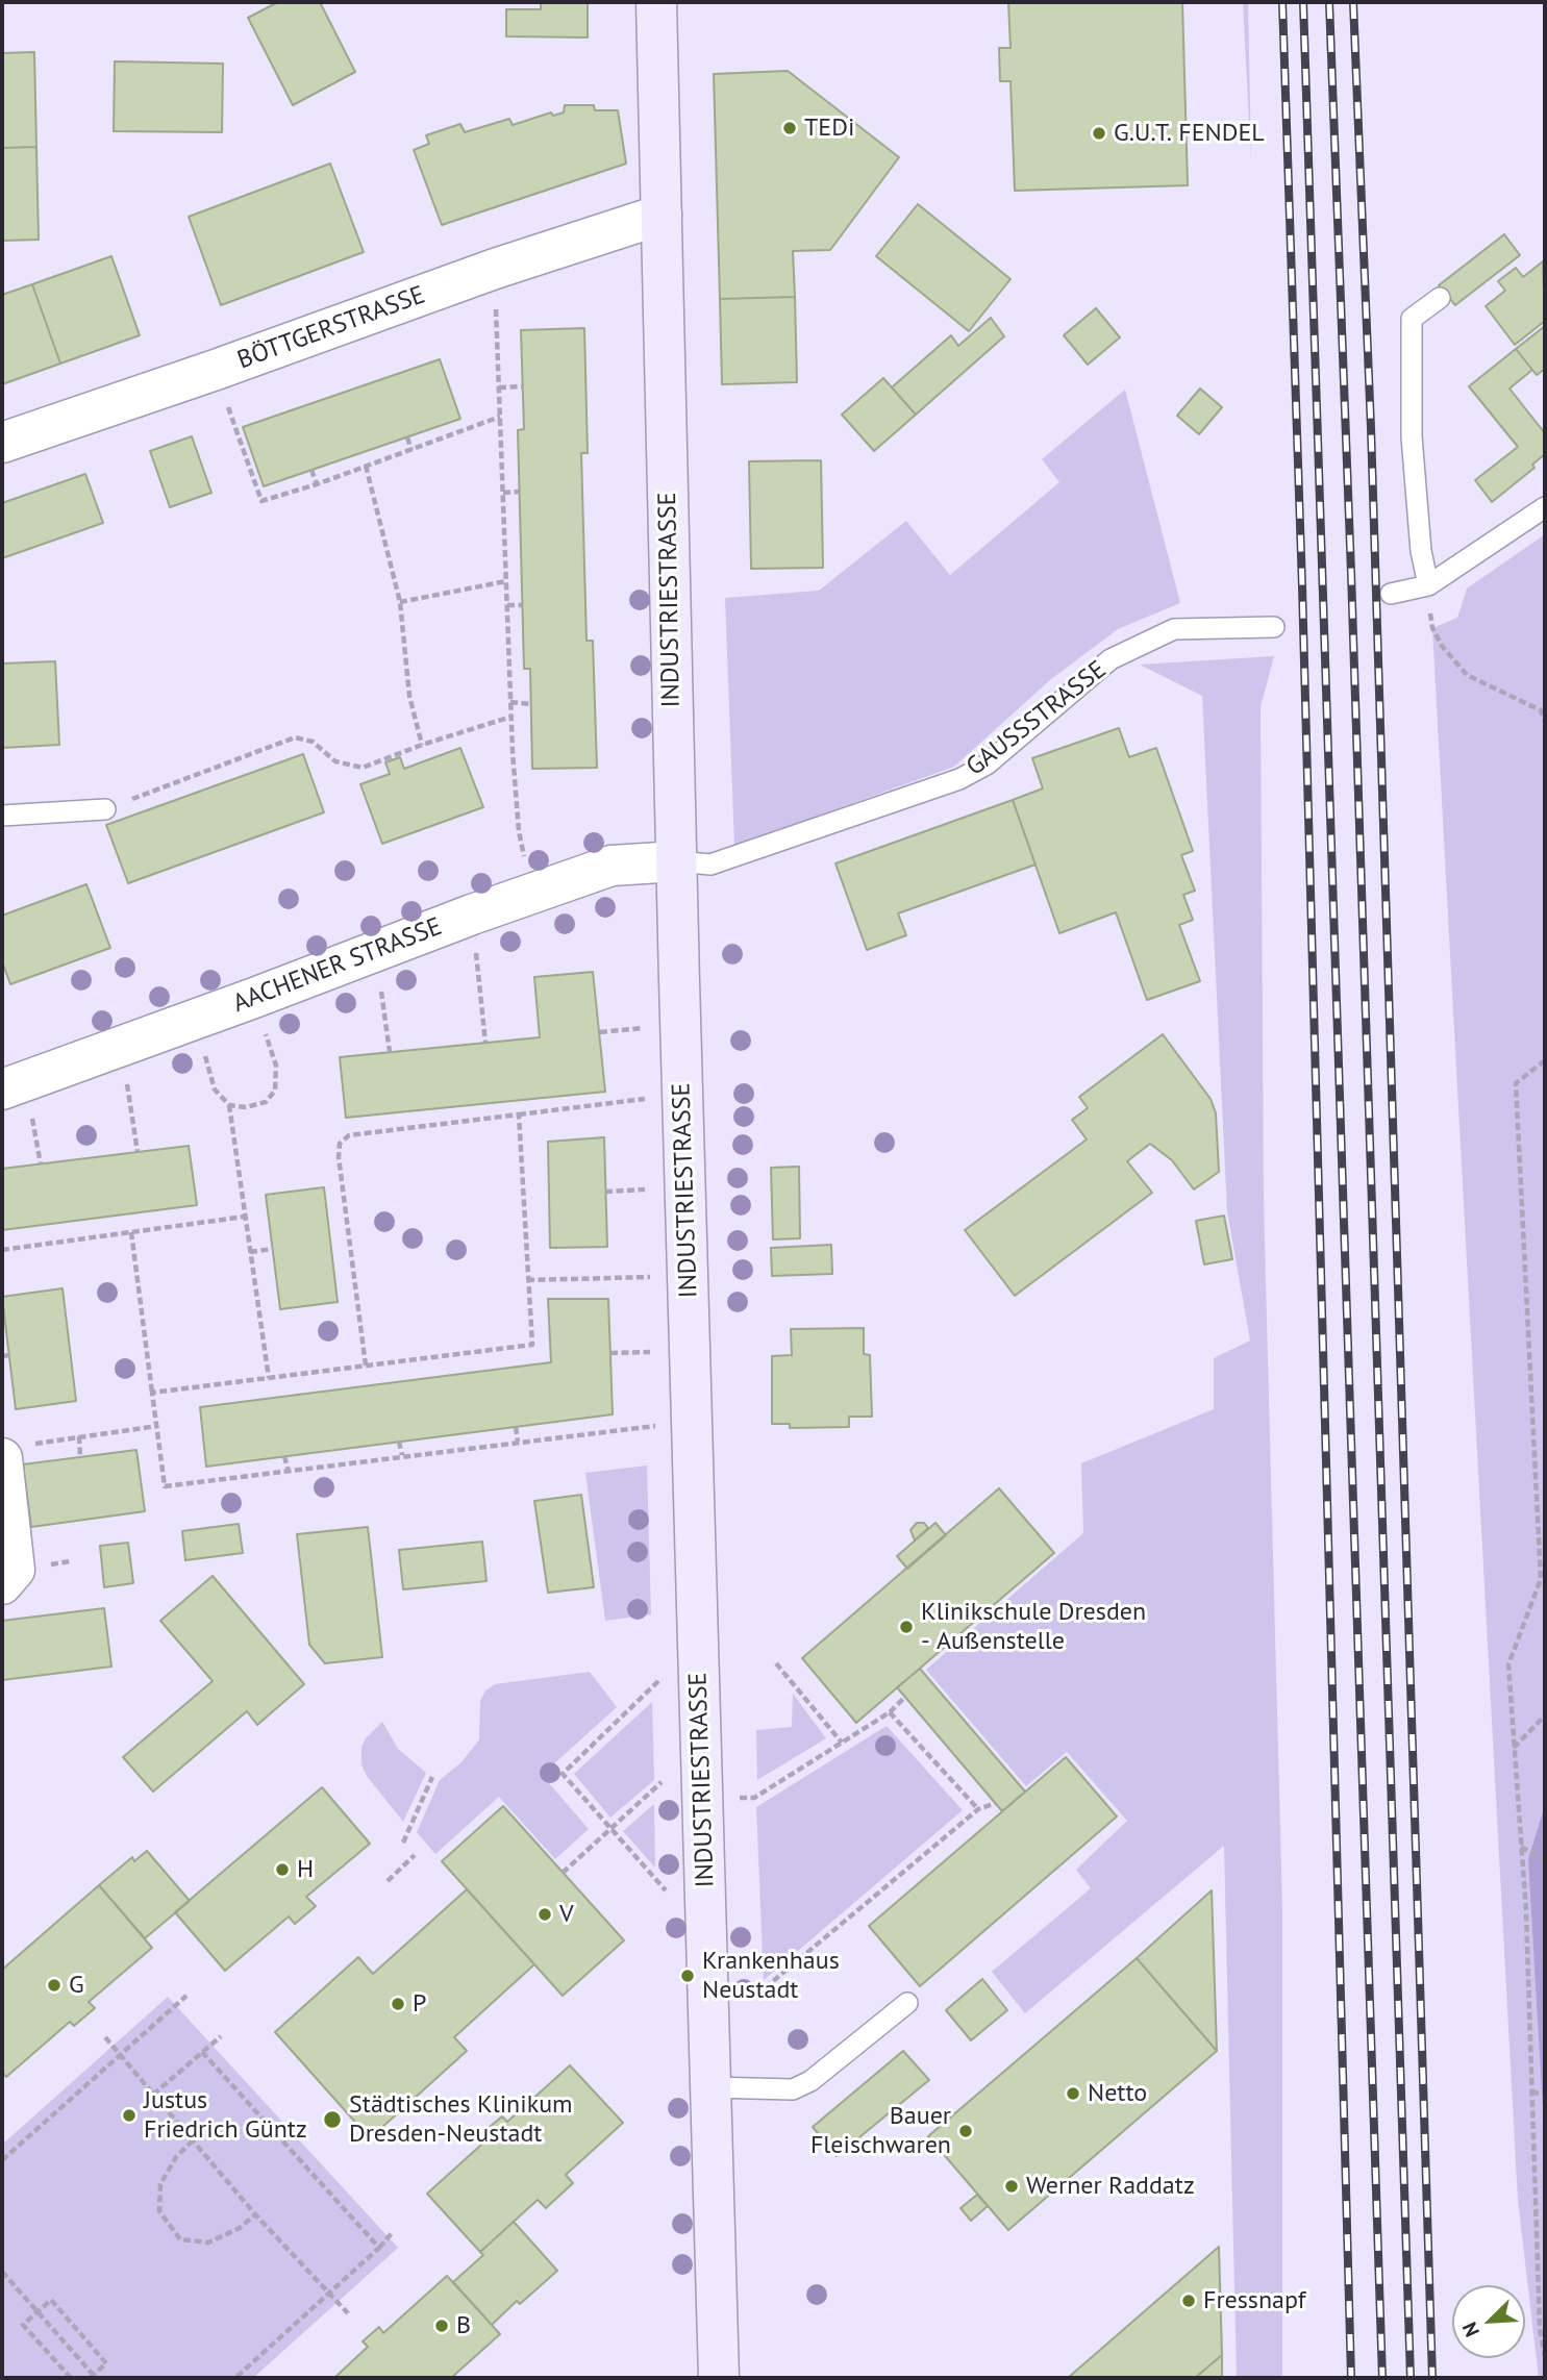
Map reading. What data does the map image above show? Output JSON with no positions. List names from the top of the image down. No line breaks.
{"streets":{"street":["BÖTTGERSTRASSE","INDUSTRIESTRASSE","AACHENER STRASSE"],"lane":["GAUSSSTRASSE"]},"crossings":[["BÖTTGERSTRASSE","INDUSTRIESTRASSE"],["INDUSTRIESTRASSE","GAUSSSTRASSE"],["INDUSTRIESTRASSE","AACHENER STRASSE"],["GAUSSSTRASSE","AACHENER STRASSE"]],"places":["TEDi","G.U.T. FENDEL","Klinikschule Dresden - Außenstelle","H","V","Krankenhaus Neustadt","G","P","Netto","Justus Friedrich Güntz","Städtisches Klinikum Dresden-Neustadt","Bauer Fleischwaren","Werner Raddatz","Fressnapf","B"],"north":"bottom left"}
